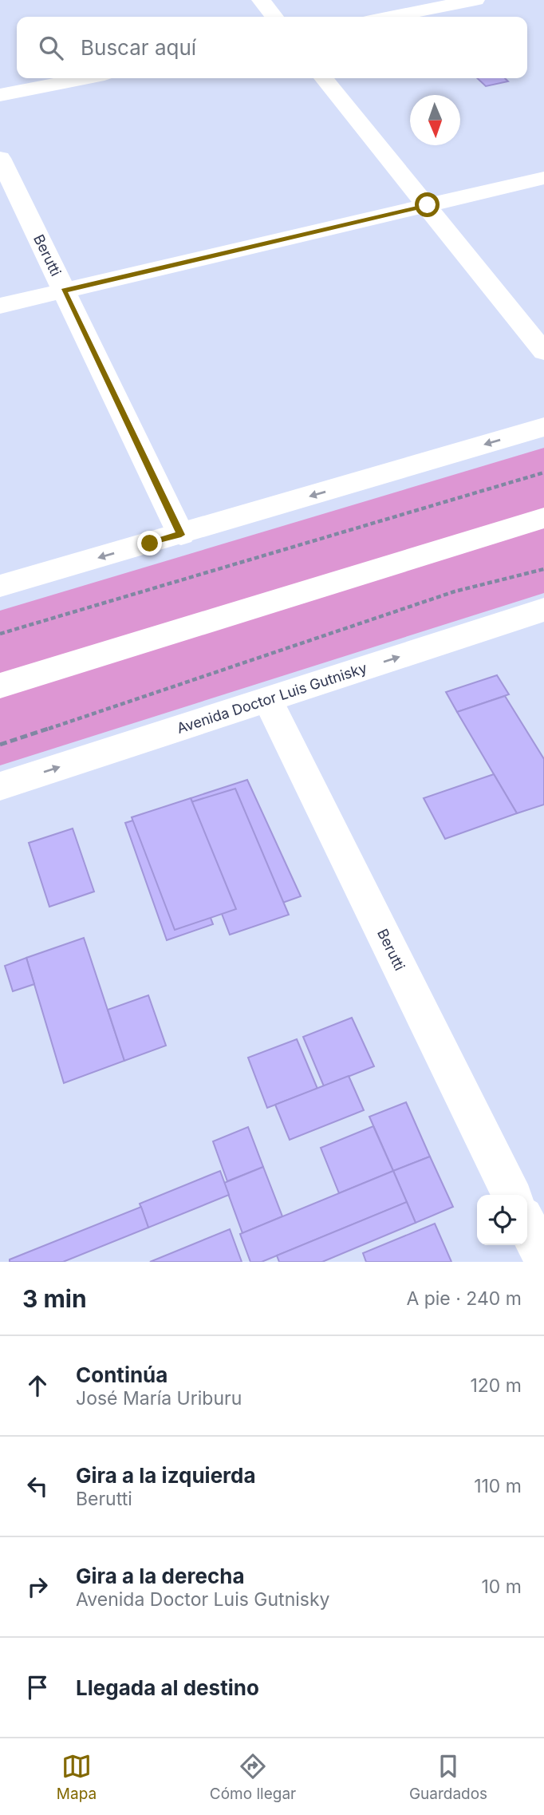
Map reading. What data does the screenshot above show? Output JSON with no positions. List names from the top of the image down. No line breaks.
{"streets":{"street":["Berutti","Avenida Doctor Luis Gutnisky"]},"crossings":[["Berutti","Avenida Doctor Luis Gutnisky"]],"north":"bottom","page":{"search":"Buscar aquí","heading":["3 min","A pie · 240 m"],"list":[["Continúa","José María Uriburu","120 m"],["Gira a la izquierda","Berutti","110 m"],["Gira a la derecha","Avenida Doctor Luis Gutnisky","10 m"],"Llegada al destino"],"nav":["Mapa","Cómo llegar","Guardados"]}}
